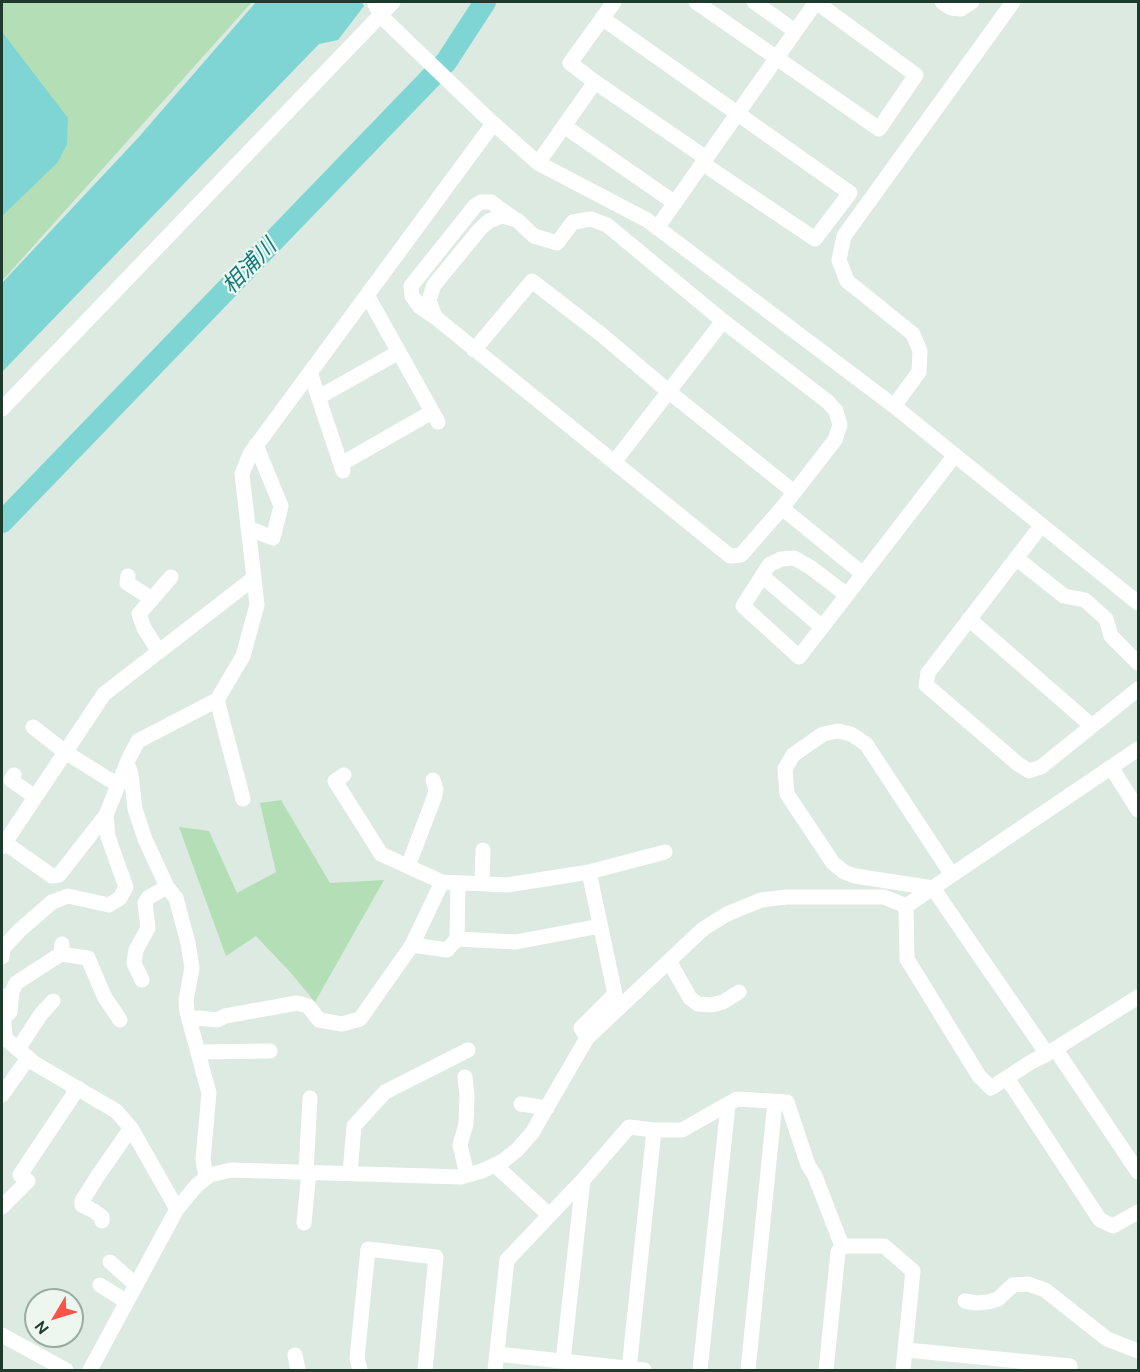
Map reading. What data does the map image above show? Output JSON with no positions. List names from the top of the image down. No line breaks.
{"water":["相浦川"],"north":"bottom left"}
